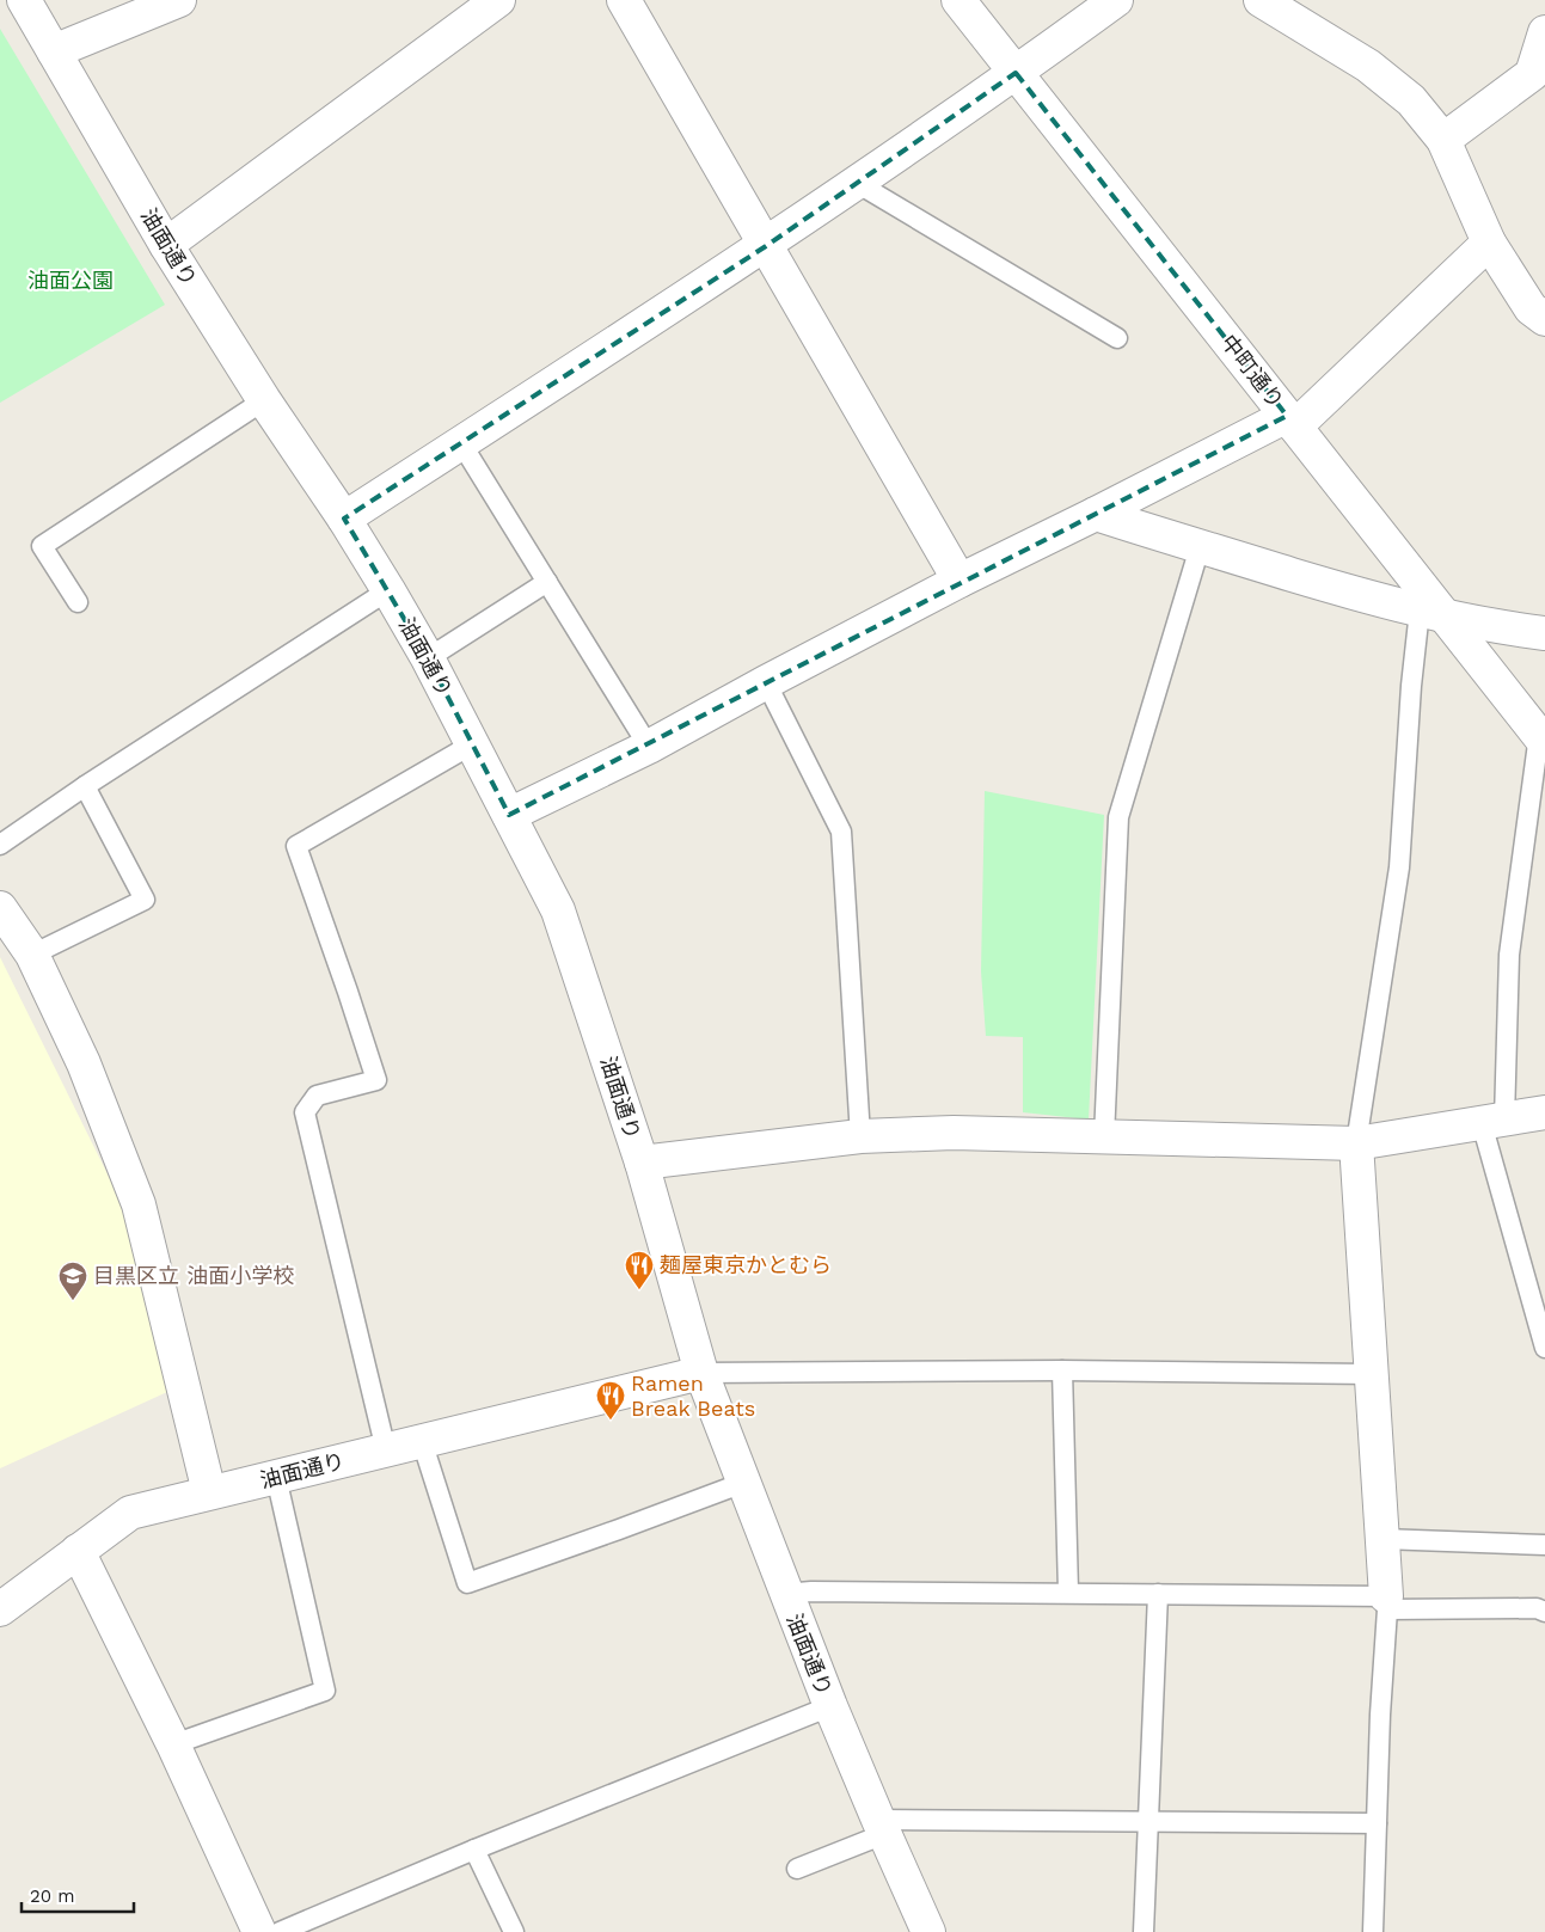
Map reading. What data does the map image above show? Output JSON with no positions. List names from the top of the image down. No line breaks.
{"streets":{"street":["油面通り","中町通り"]},"parks":["油面公園"],"places":{"restaurant":["麺屋東京かとむら","Ramen Break Beats"],"school or university":["目黒区立 油面小学校"]},"scale_bar":"20 m"}
